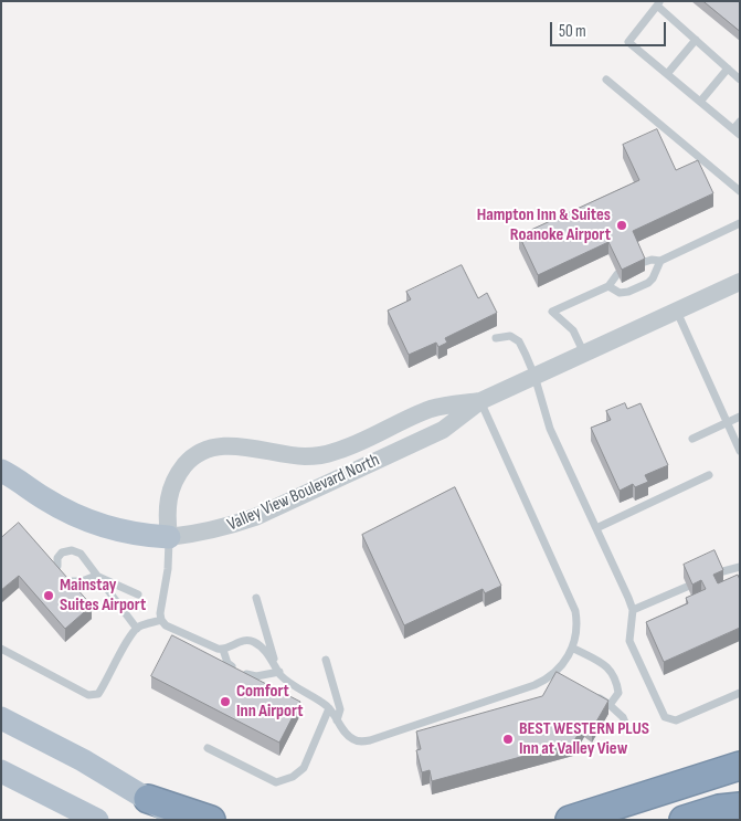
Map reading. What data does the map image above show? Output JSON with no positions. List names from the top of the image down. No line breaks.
{"streets":{"street":["Valley View Boulevard North"]},"places":["Hampton Inn & Suites Roanoke Airport","Mainstay Suites Airport","Comfort Inn Airport","BEST WESTERN PLUS Inn at Valley View"],"scale_bar":"50 m"}
